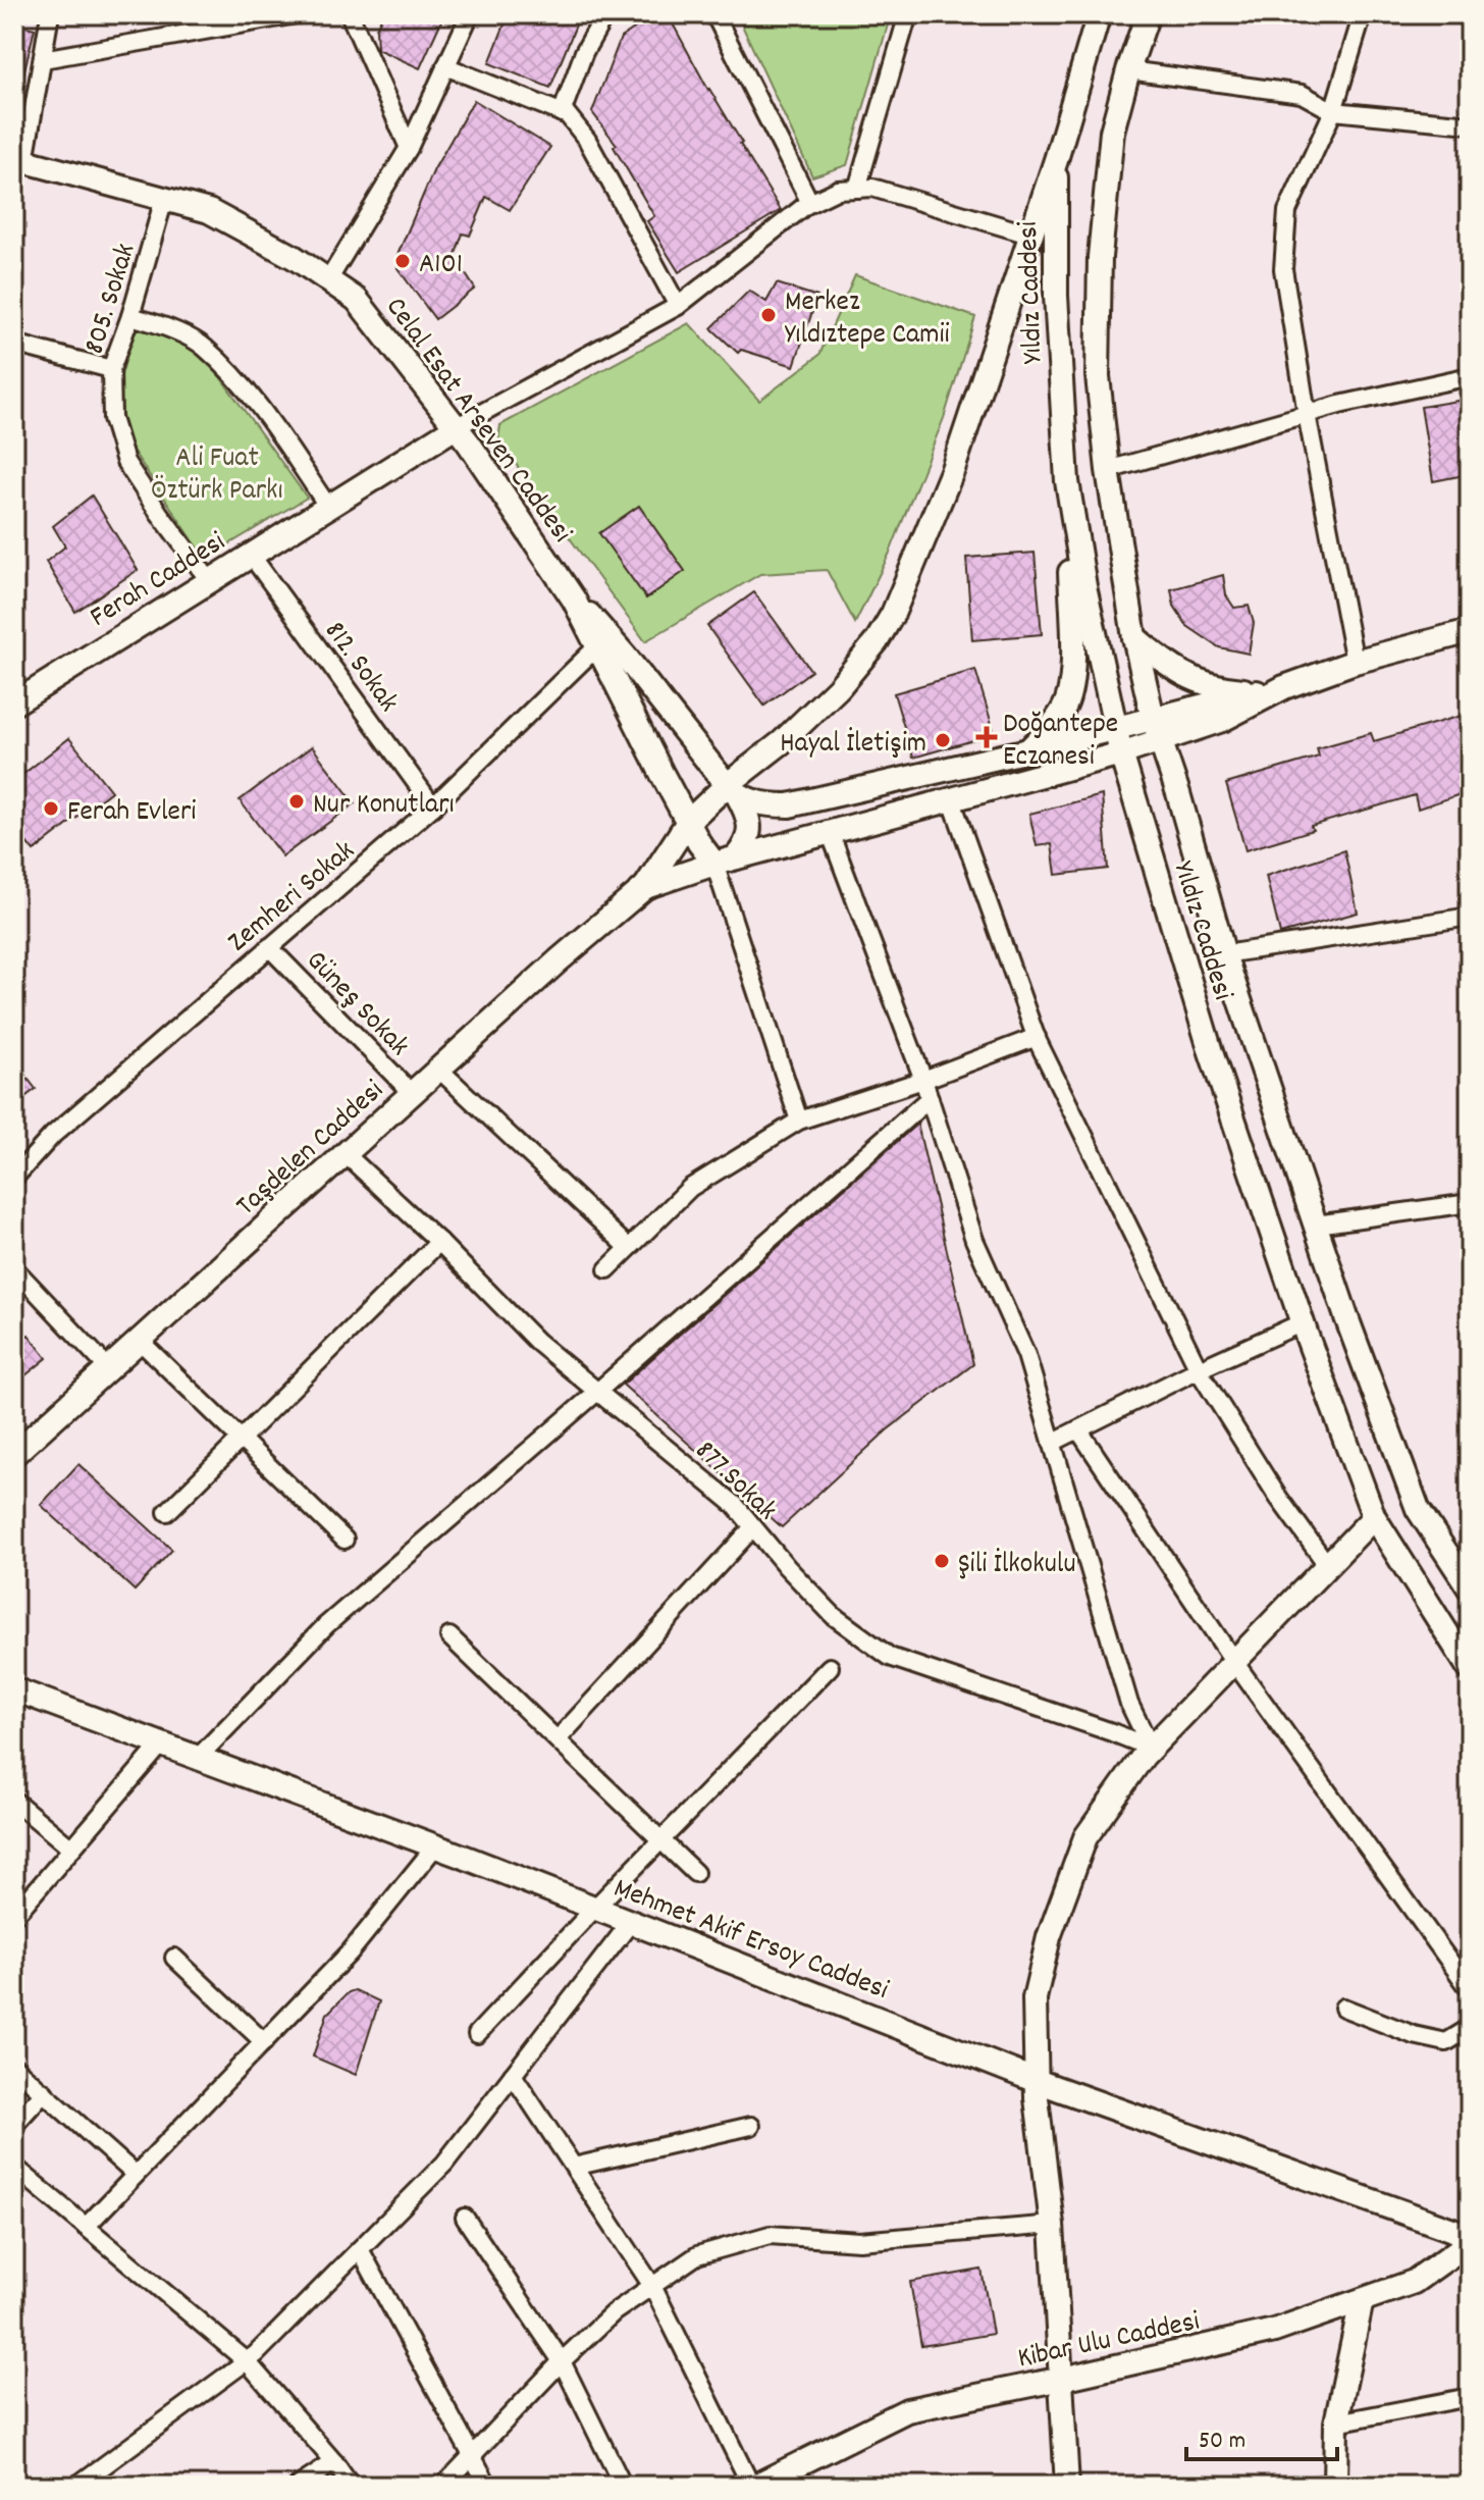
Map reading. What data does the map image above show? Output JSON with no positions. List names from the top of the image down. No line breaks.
{"streets":{"main road":["Yıldız Caddesi","Celal Esat Arseven Caddesi","Ferah Caddesi","Taşdelen Caddesi","Mehmet Akif Ersoy Caddesi","Kibar Ulu Caddesi"],"street":["805. Sokak","812. Sokak","Zemheri Sokak","Güneş Sokak","877.Sokak"]},"crossings":[["805. Sokak","Celal Esat Arseven Caddesi"],["805. Sokak","Ferah Caddesi"],["Celal Esat Arseven Caddesi","Ferah Caddesi"],["Ferah Caddesi","812. Sokak"],["812. Sokak","Zemheri Sokak"],["Zemheri Sokak","Güneş Sokak"],["Güneş Sokak","Taşdelen Caddesi"],["Taşdelen Caddesi","877.Sokak"]],"parks":["Ali Fuat Öztürk Parkı"],"places":{"other":["A101","Merkez Yıldıztepe Camii","Hayal İletişim","Nur Konutları","Ferah Evleri","Şili İlkokulu"],"health":["Doğantepe Eczanesi"]},"scale_bar":"50 m"}
